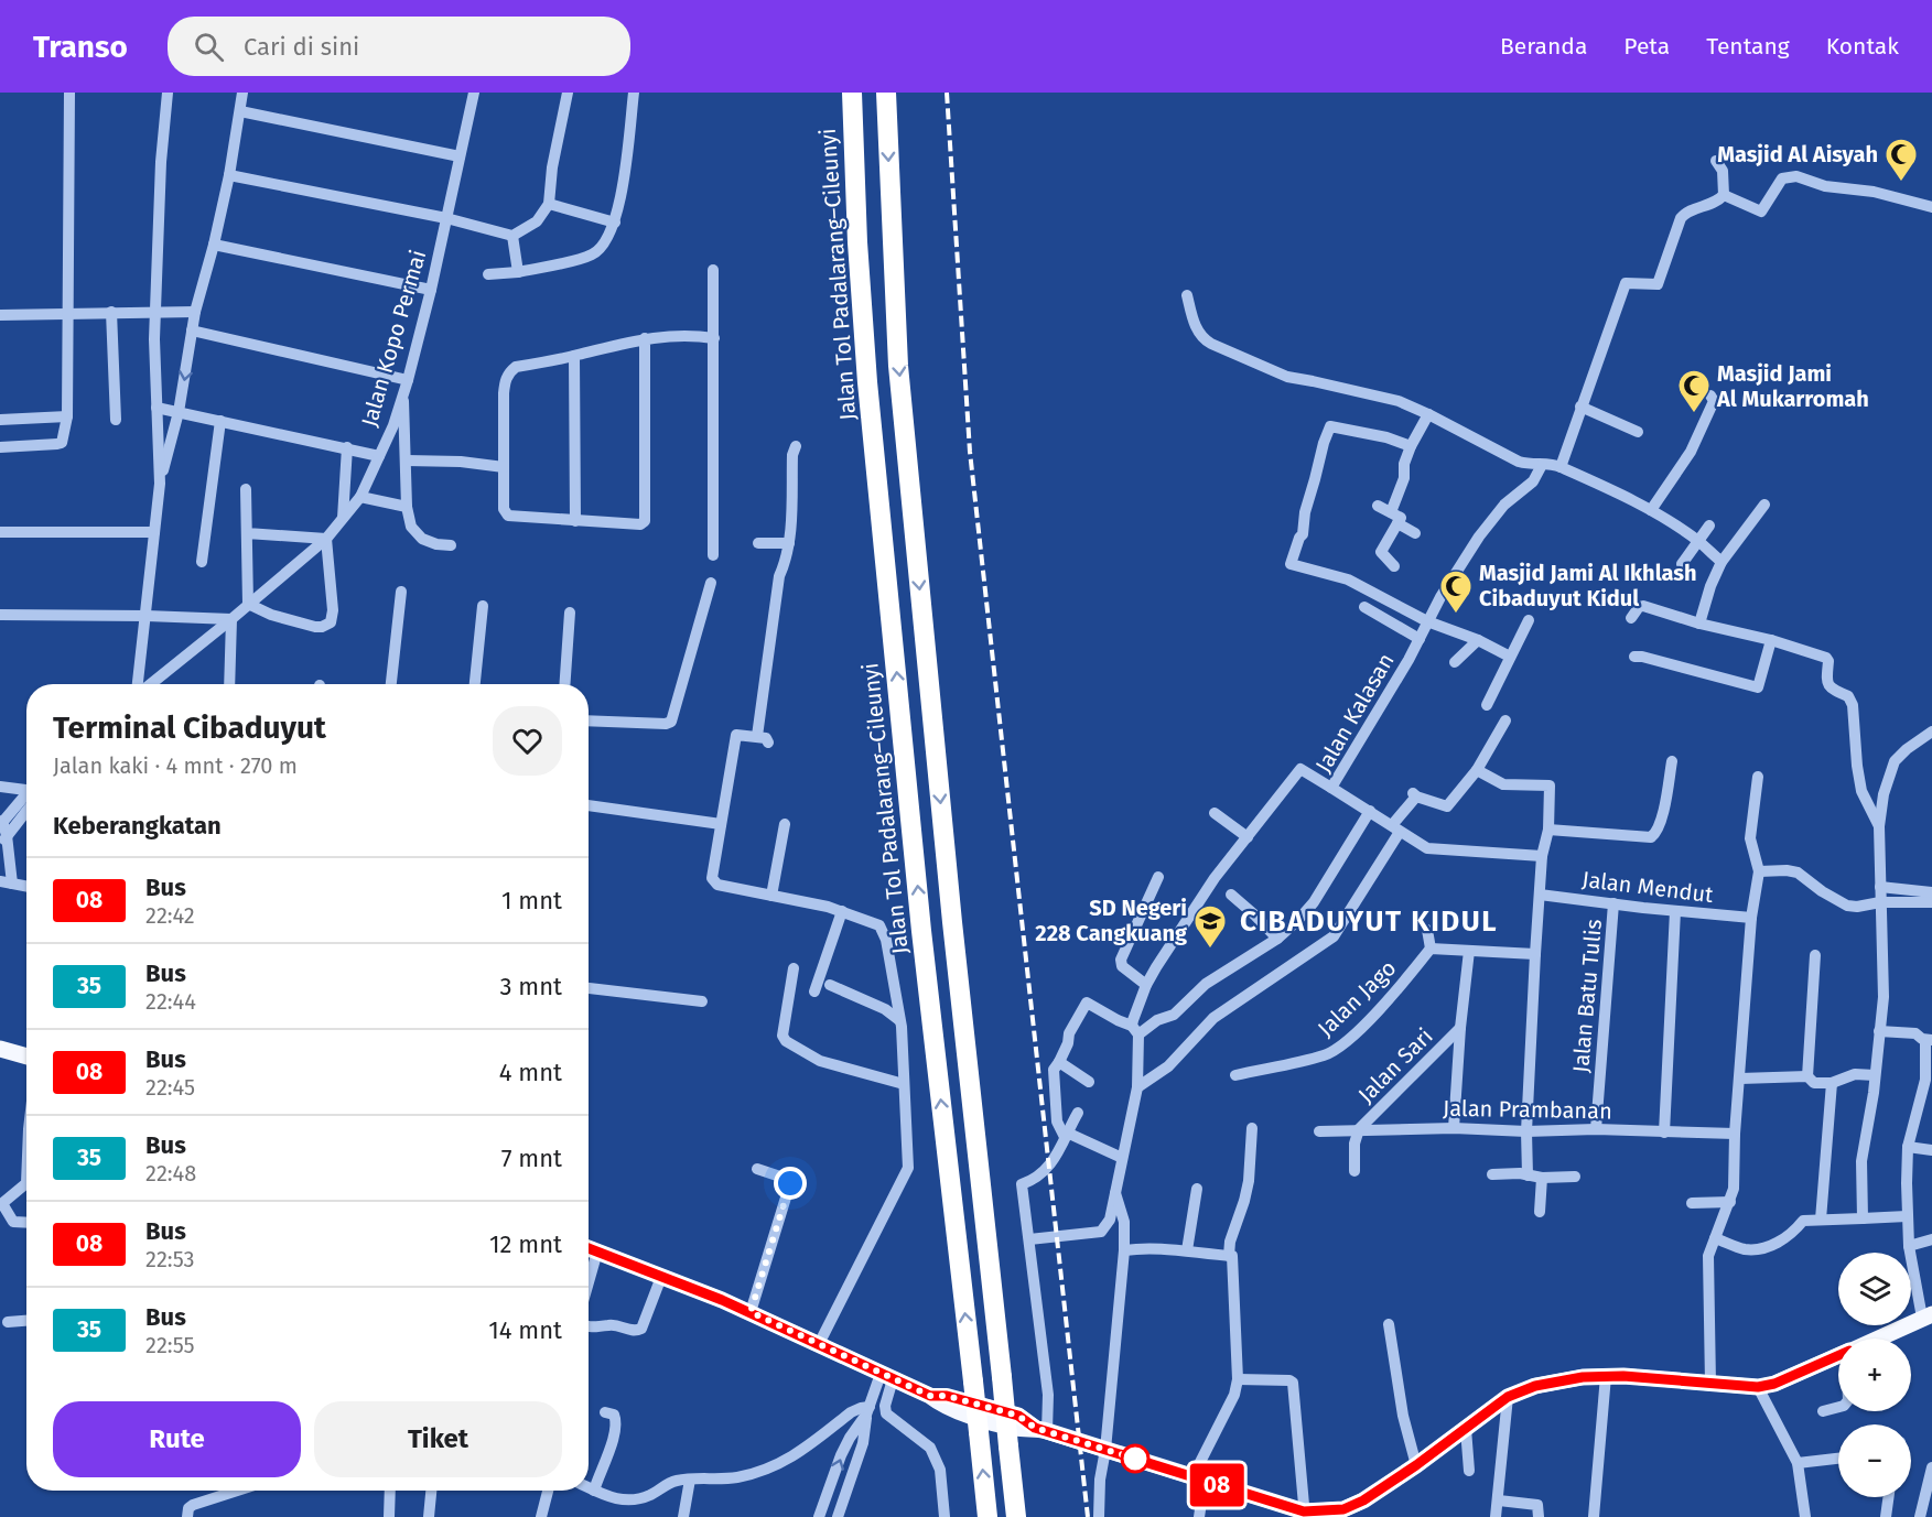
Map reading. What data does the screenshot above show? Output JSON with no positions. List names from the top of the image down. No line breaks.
{"streets":{"highway":["Jalan Tol Padalarang–Cileunyi"],"street":["Jalan Kopo Permai","Jalan Kalasan","Jalan Mendut","Jalan Batu Tulis","Jalan Jago","Jalan Sari","Jalan Prambanan"]},"crossings":[["Jalan Mendut","Jalan Batu Tulis"],["Jalan Batu Tulis","Jalan Prambanan"],["Jalan Sari","Jalan Prambanan"]],"districts":["CIBADUYUT KIDUL"],"places":{"mosque":["Masjid Al Aisyah","Masjid Jami Al Mukarromah","Masjid Jami Al Ikhlash Cibaduyut Kidul"],"school or university":["SD Negeri 228 Cangkuang"]},"lines":["bus line 08"],"page":{"header":"Transo","search":"Cari di sini","nav":["Beranda","Peta","Tentang","Kontak"],"on_map":"08","heading":[["Terminal Cibaduyut","Jalan kaki · 4 mnt · 270 m"],"Keberangkatan"],"list":[{"mark":"08","name":"Bus","note":"22:42","value":"1 mnt"},{"mark":"35","name":"Bus","note":"22:44","value":"3 mnt"},{"mark":"08","name":"Bus","note":"22:45","value":"4 mnt"},{"mark":"35","name":"Bus","note":"22:48","value":"7 mnt"},{"mark":"08","name":"Bus","note":"22:53","value":"12 mnt"},{"mark":"35","name":"Bus","note":"22:55","value":"14 mnt"}],"map_buttons":["+","−"],"buttons":["Rute","Tiket"]}}
